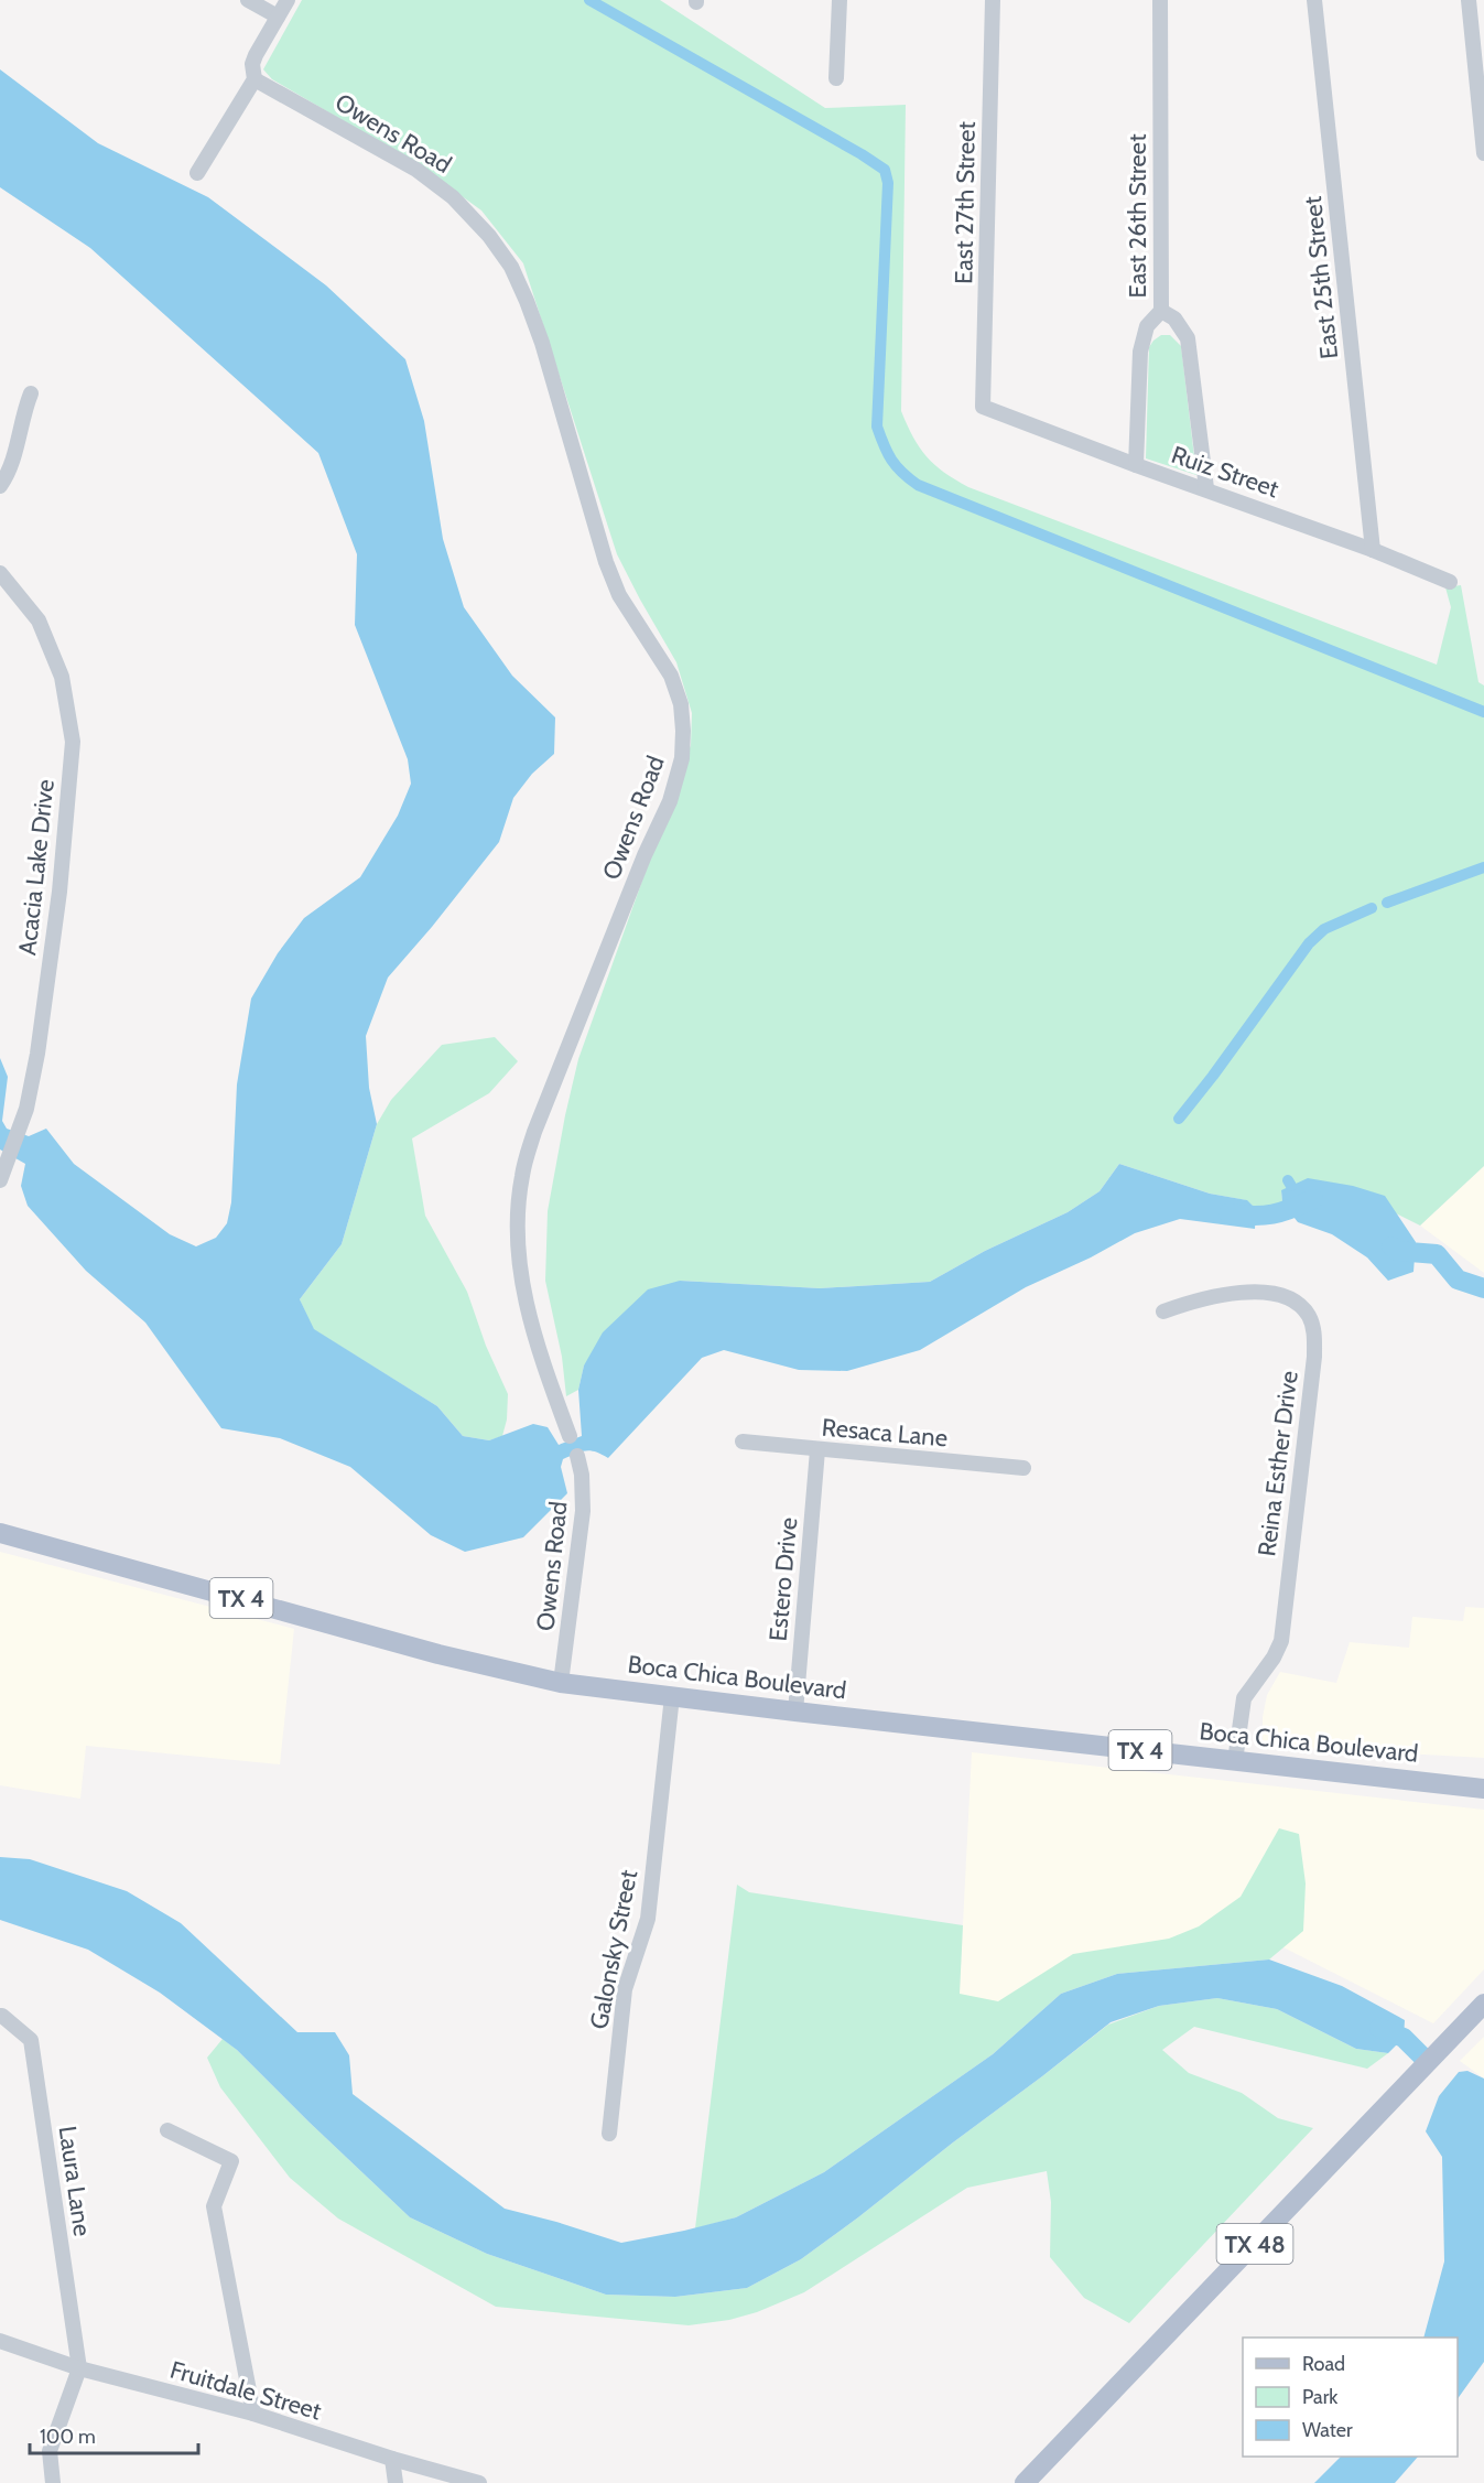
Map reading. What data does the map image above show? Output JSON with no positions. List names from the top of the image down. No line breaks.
{"streets":{"main road":["TX 4","Boca Chica Boulevard","TX 48"],"street":["Owens Road","East 27th Street","East 26th Street","East 25th Street","Ruiz Street","Acacia Lake Drive","Resaca Lane","Reina Esther Drive","Estero Drive","Galonsky Street","Laura Lane","Fruitdale Street"]},"crossings":[["Owens Road","Boca Chica Boulevard"],["East 27th Street","Ruiz Street"],["East 26th Street","Ruiz Street"],["East 25th Street","Ruiz Street"],["Resaca Lane","Estero Drive"],["Reina Esther Drive","Boca Chica Boulevard"],["Estero Drive","Boca Chica Boulevard"],["Boca Chica Boulevard","Galonsky Street"],["Laura Lane","Fruitdale Street"]],"legend":["Road","Park","Water"],"scale_bar":"100 m"}
